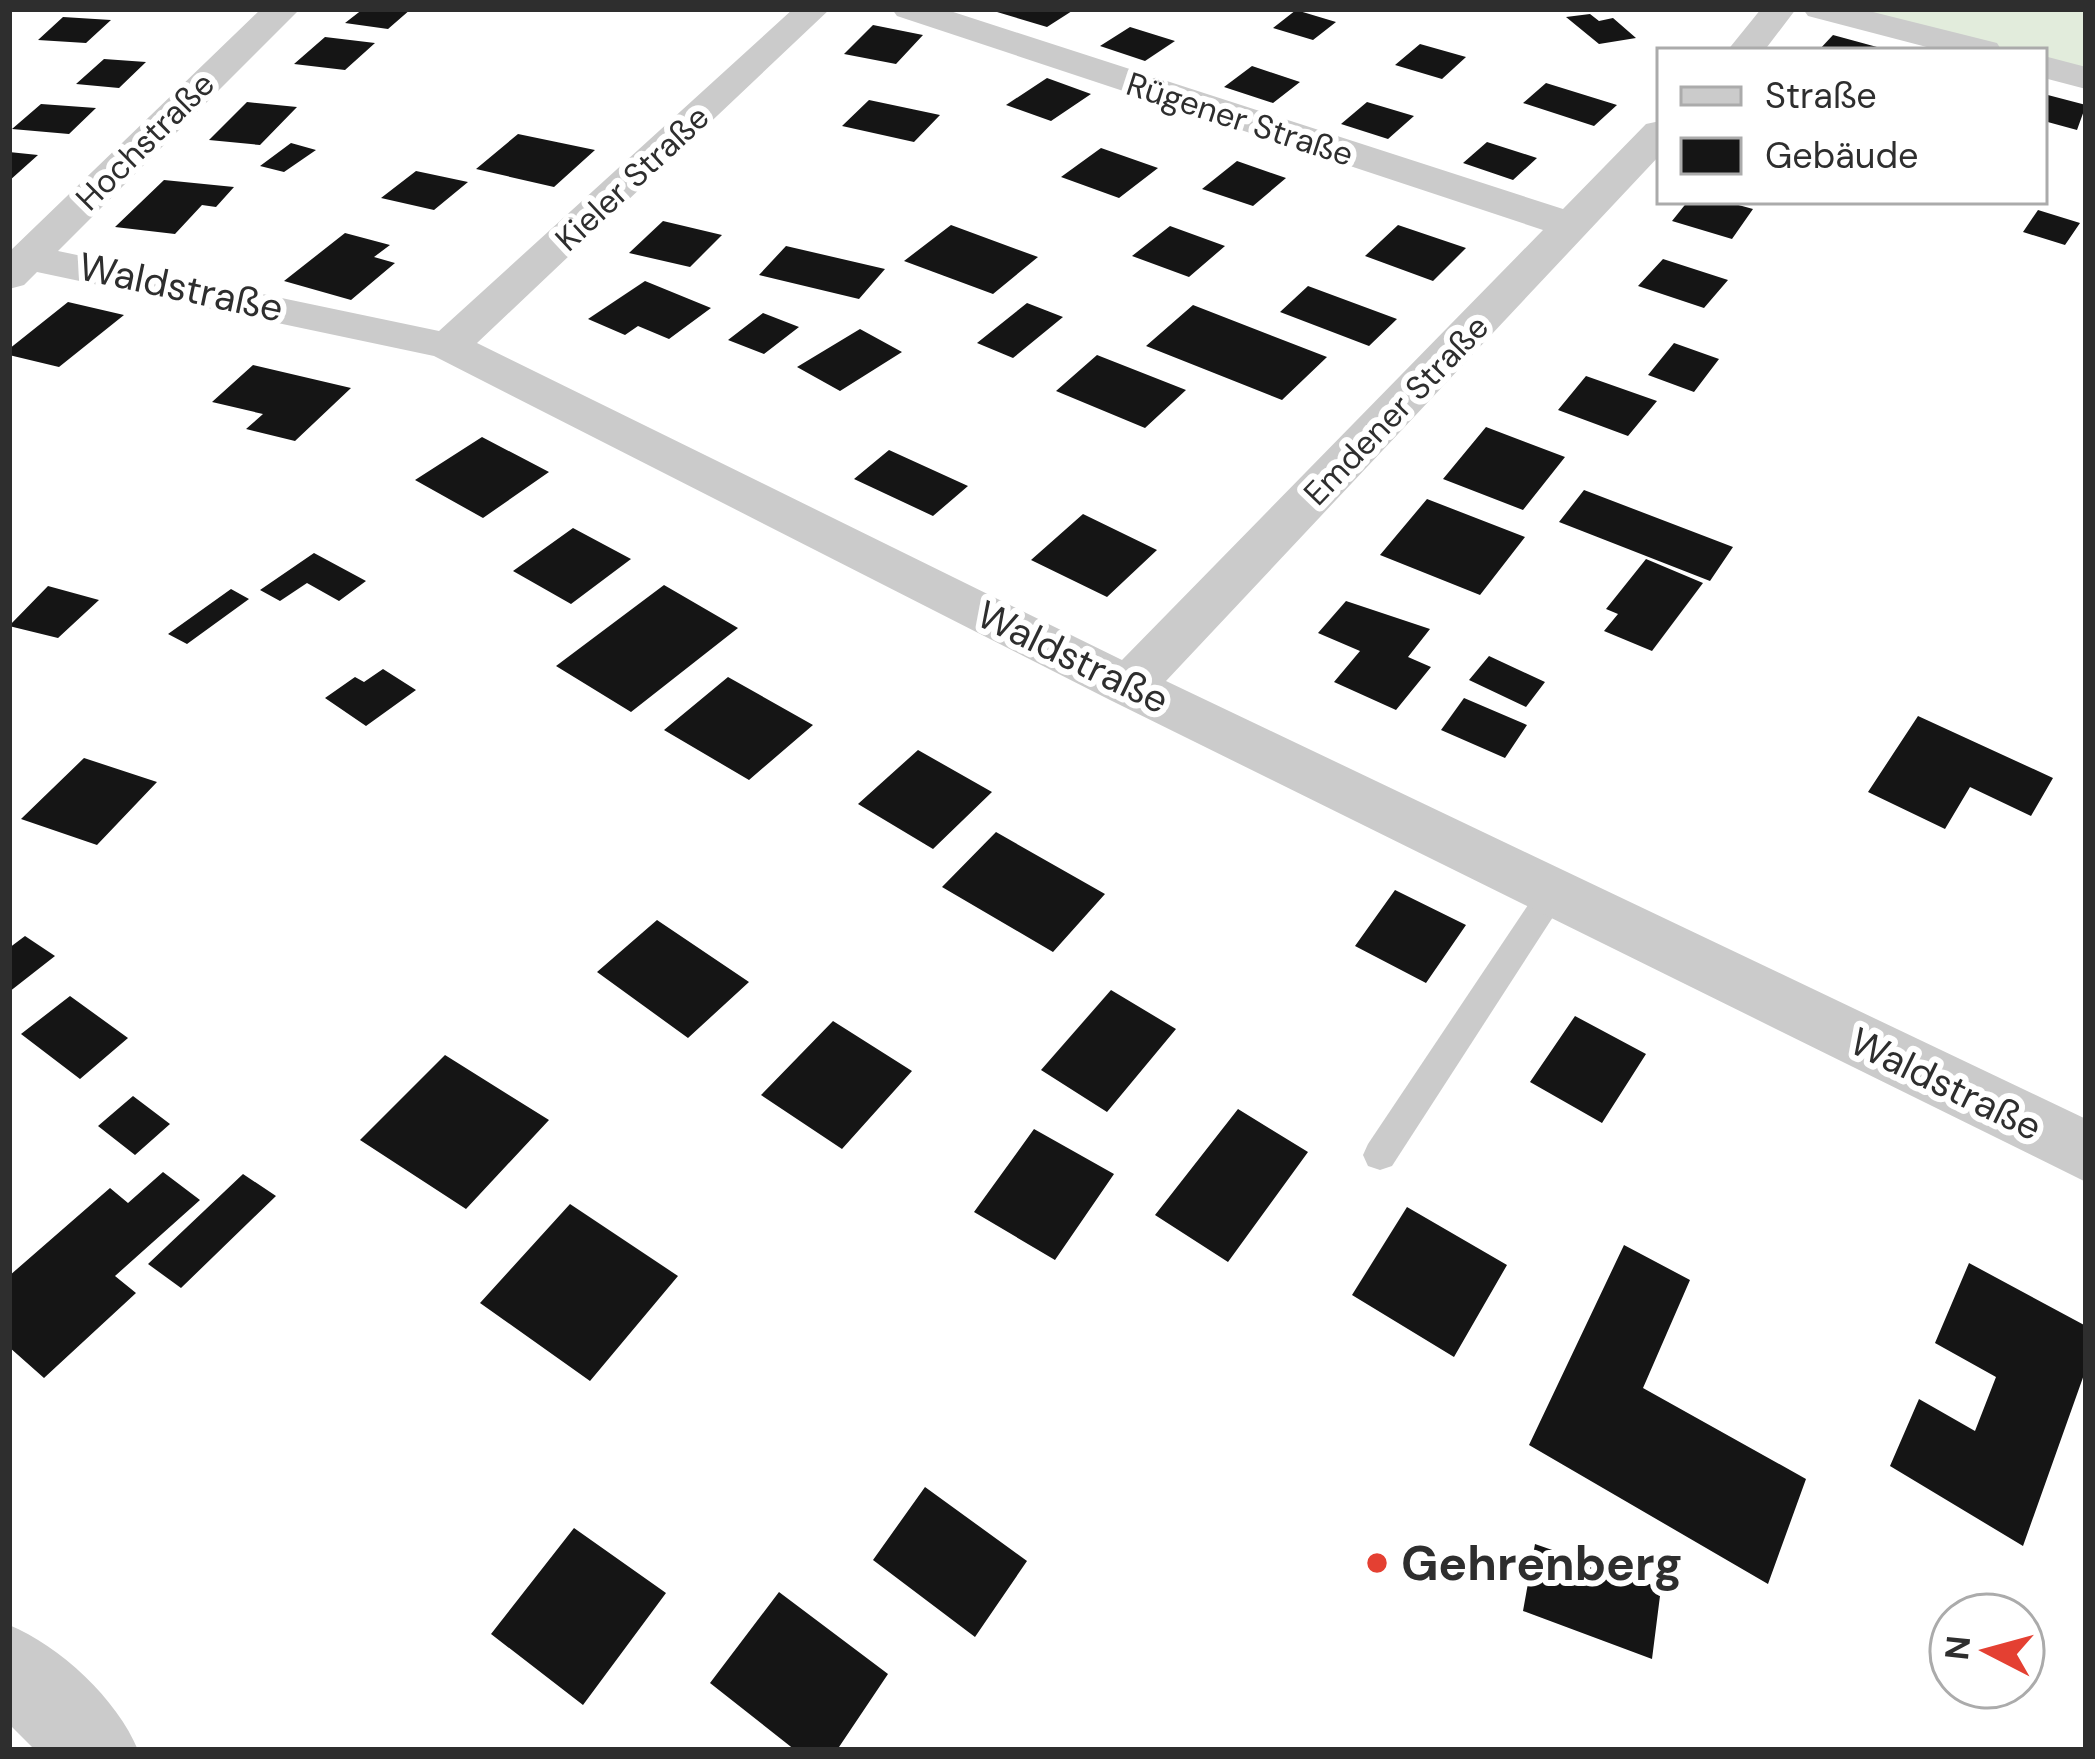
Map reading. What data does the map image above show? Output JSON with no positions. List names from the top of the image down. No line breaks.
{"streets":{"street":["Rügener Straße","Hochstraße","Kieler Straße","Waldstraße","Emdener Straße"]},"crossings":[["Rügener Straße","Emdener Straße"],["Hochstraße","Waldstraße"],["Kieler Straße","Waldstraße"],["Waldstraße","Emdener Straße"]],"places":["Gehrenberg"],"legend":["Straße","Gebäude"],"north":"left"}
